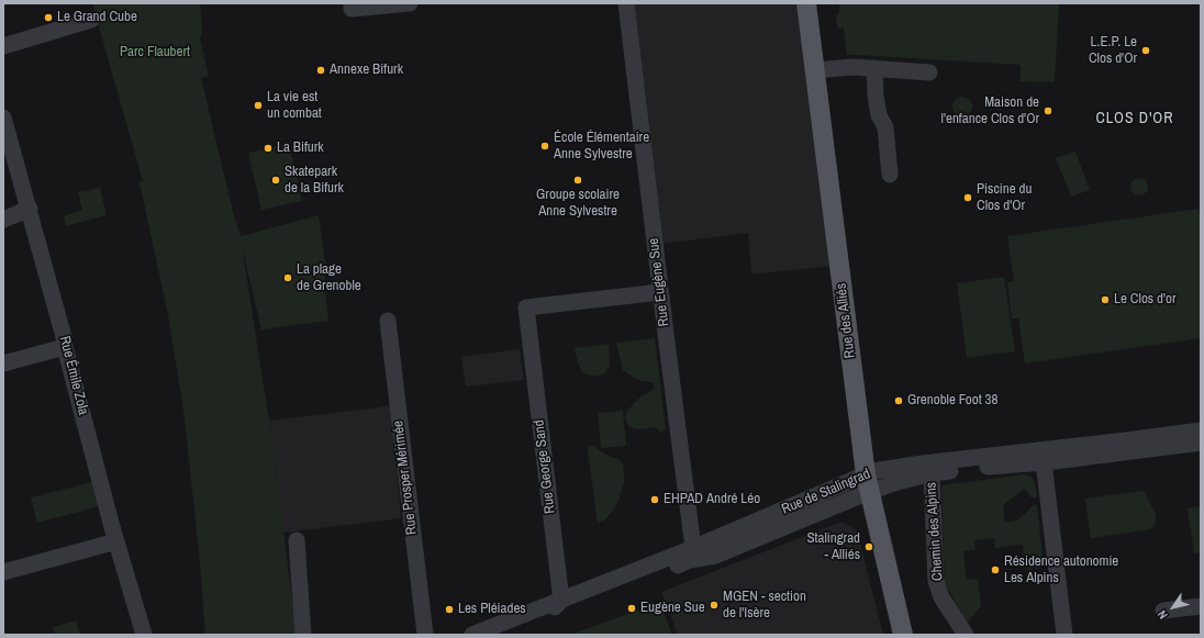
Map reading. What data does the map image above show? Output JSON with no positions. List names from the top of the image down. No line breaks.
{"streets":{"main road":["Rue des Alliés"],"street":["Rue Eugène Sue","Rue Émile Zola","Rue George Sand","Rue Prosper Mérimée","Rue de Stalingrad","Chemin des Alpins"]},"crossings":[["Rue Eugène Sue","Rue George Sand"],["Rue Eugène Sue","Rue de Stalingrad"],["Rue des Alliés","Rue de Stalingrad"],["Rue George Sand","Rue de Stalingrad"],["Rue de Stalingrad","Chemin des Alpins"]],"districts":["CLOS D'OR"],"parks":["Parc Flaubert"],"places":["Le Grand Cube","L.E.P. Le Clos d'Or","Annexe Bifurk","La vie est un combat","Maison de l'enfance Clos d'Or","École Élémentaire Anne Sylvestre","La Bifurk","Skatepark de la Bifurk","Groupe scolaire Anne Sylvestre","Piscine du Clos d'Or","La plage de Grenoble","Le Clos d'or","Grenoble Foot 38","EHPAD André Léo","Stalingrad - Alliés","Résidence autonomie Les Alpins","MGEN - section de l'Isère","Eugène Sue","Les Pléiades"],"north":"bottom left"}
